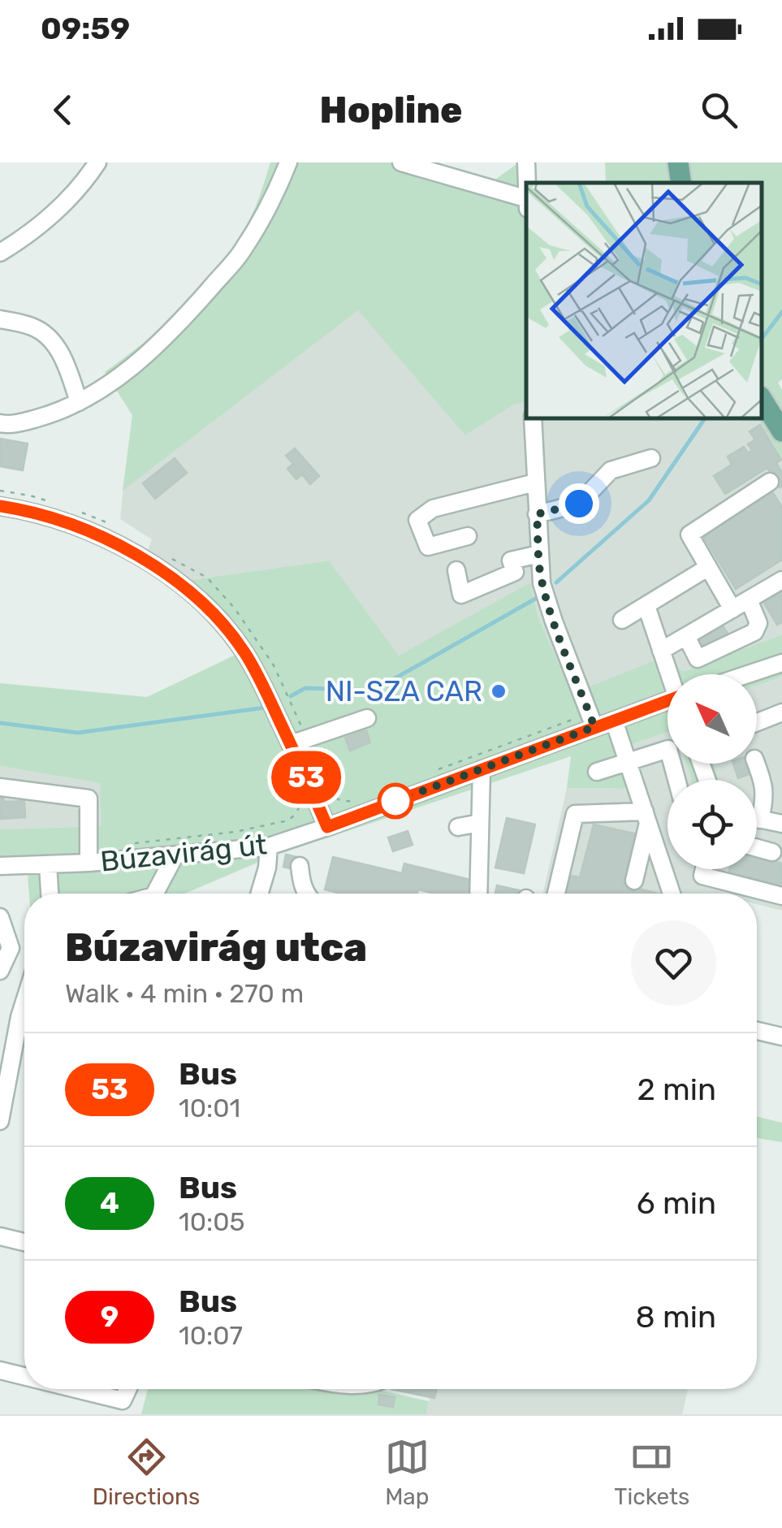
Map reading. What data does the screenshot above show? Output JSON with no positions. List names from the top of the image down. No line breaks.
{"streets":{"street":["Búzavirág út"]},"places":["NI-SZA CAR"],"lines":["bus line 53"],"north":"top left","page":{"status":"09:59","header":"Hopline","on_map":"53","heading":["Búzavirág utca","Walk · 4 min · 270 m"],"list":[{"mark":"53","name":"Bus","note":"10:01","value":"2 min"},{"mark":"4","name":"Bus","note":"10:05","value":"6 min"},{"mark":"9","name":"Bus","note":"10:07","value":"8 min"}],"tabs":["Directions","Map","Tickets"]}}
